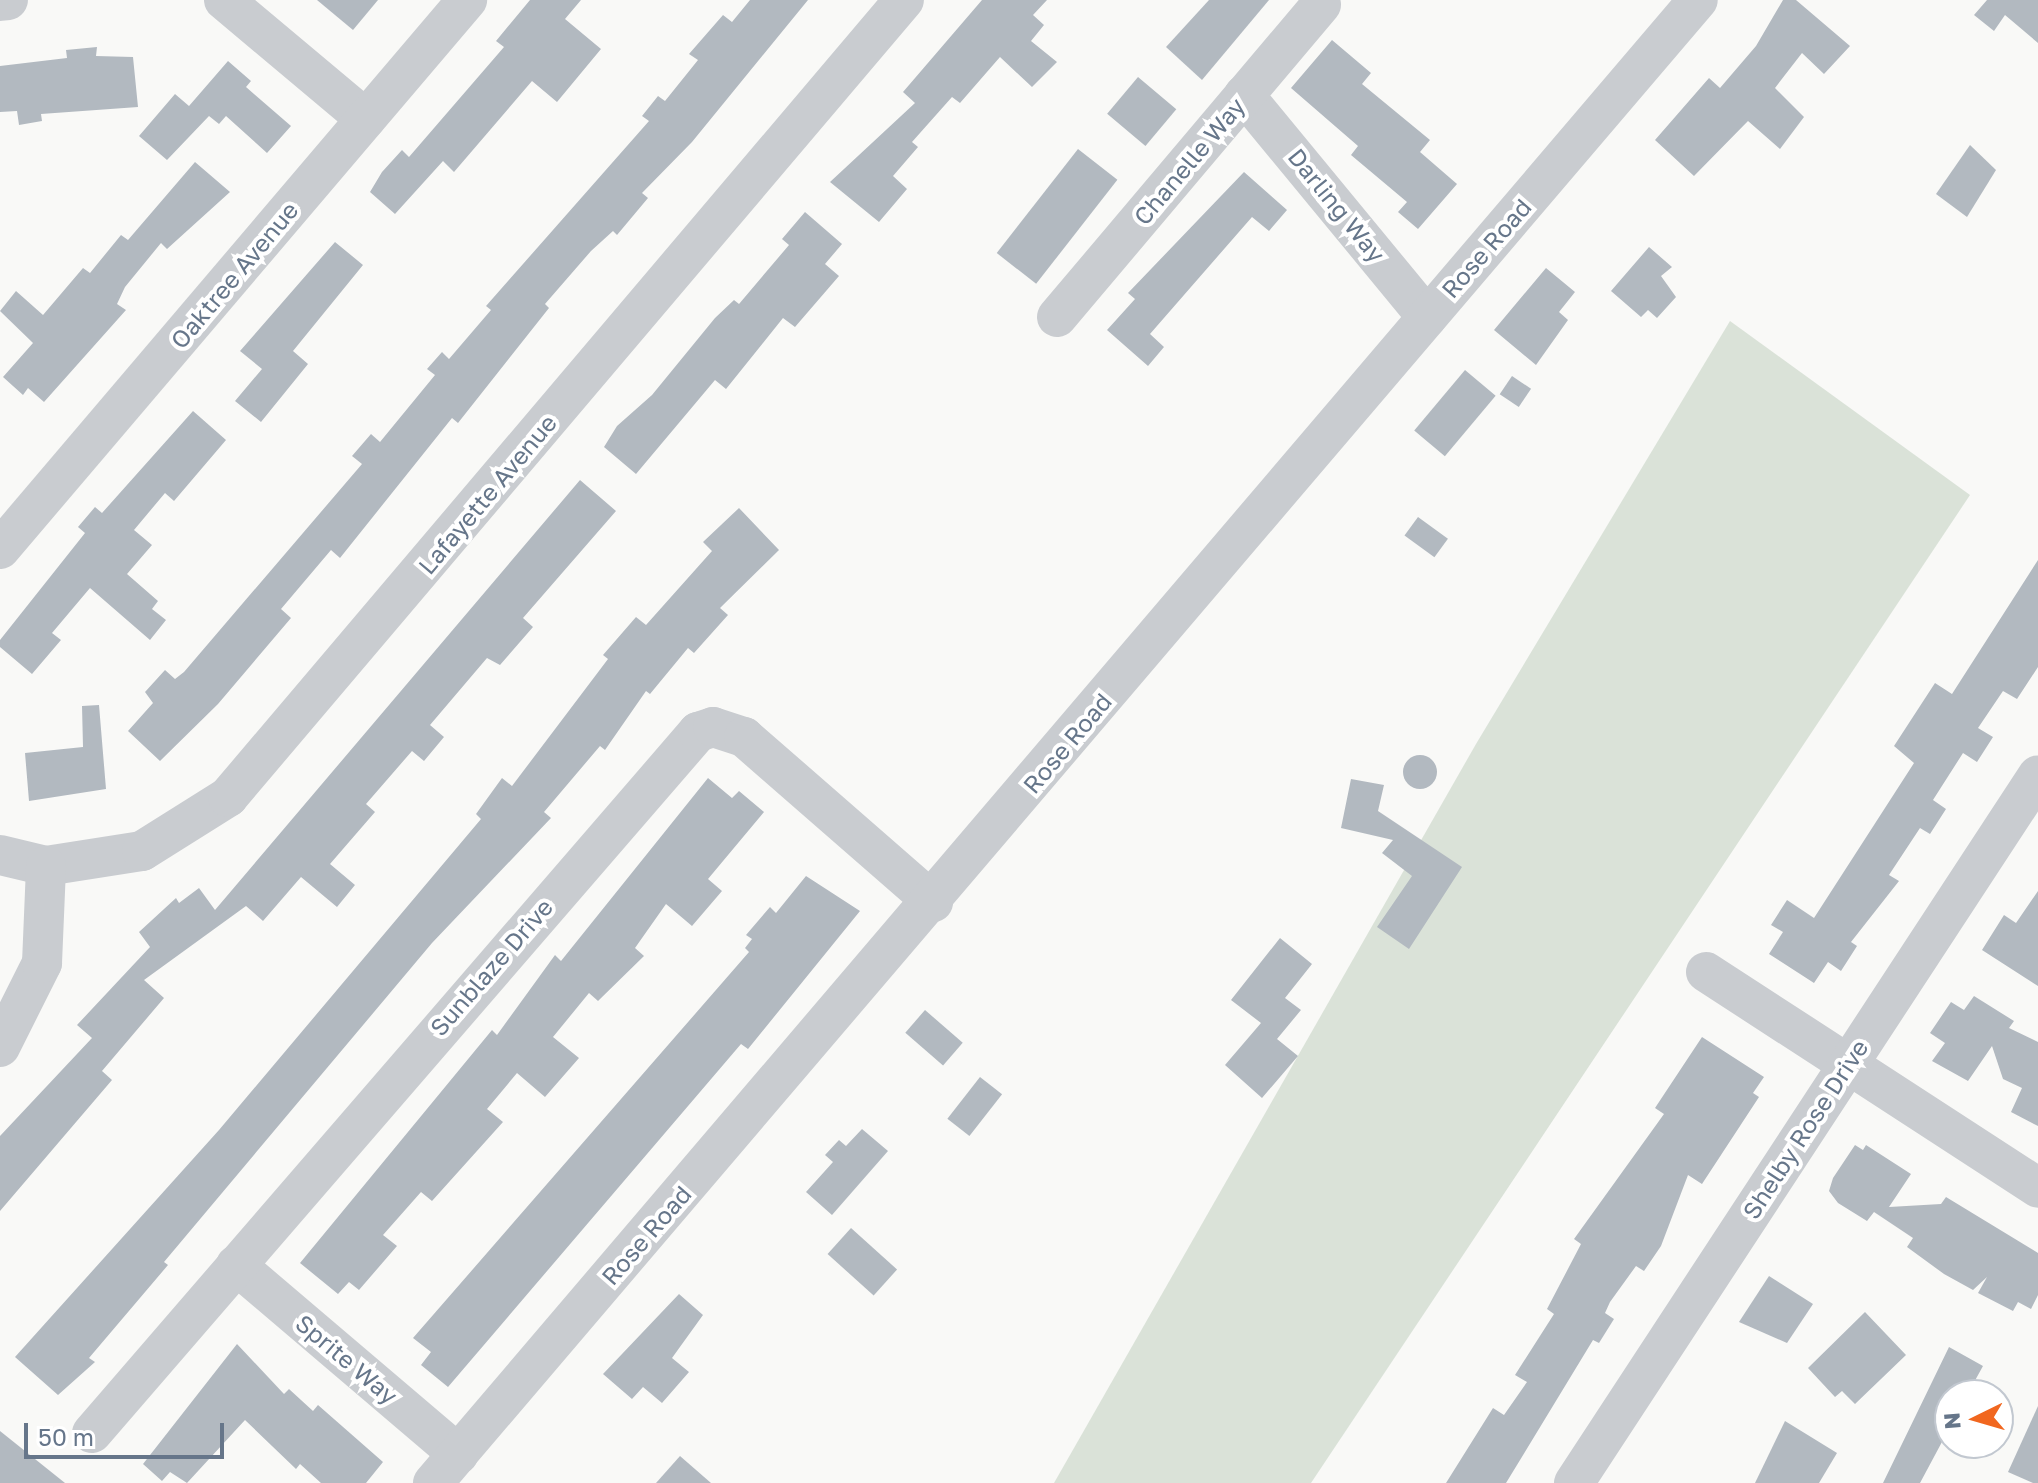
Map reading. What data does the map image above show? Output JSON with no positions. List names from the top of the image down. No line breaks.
{"streets":{"street":["Chanelle Way","Darling Way","Rose Road","Oaktree Avenue","Lafayette Avenue","Sunblaze Drive","Shelby Rose Drive","Sprite Way"]},"crossings":[["Chanelle Way","Darling Way"],["Darling Way","Rose Road"],["Rose Road","Sunblaze Drive"],["Rose Road","Sprite Way"],["Sunblaze Drive","Sprite Way"]],"scale_bar":"50 m","north":"left"}
